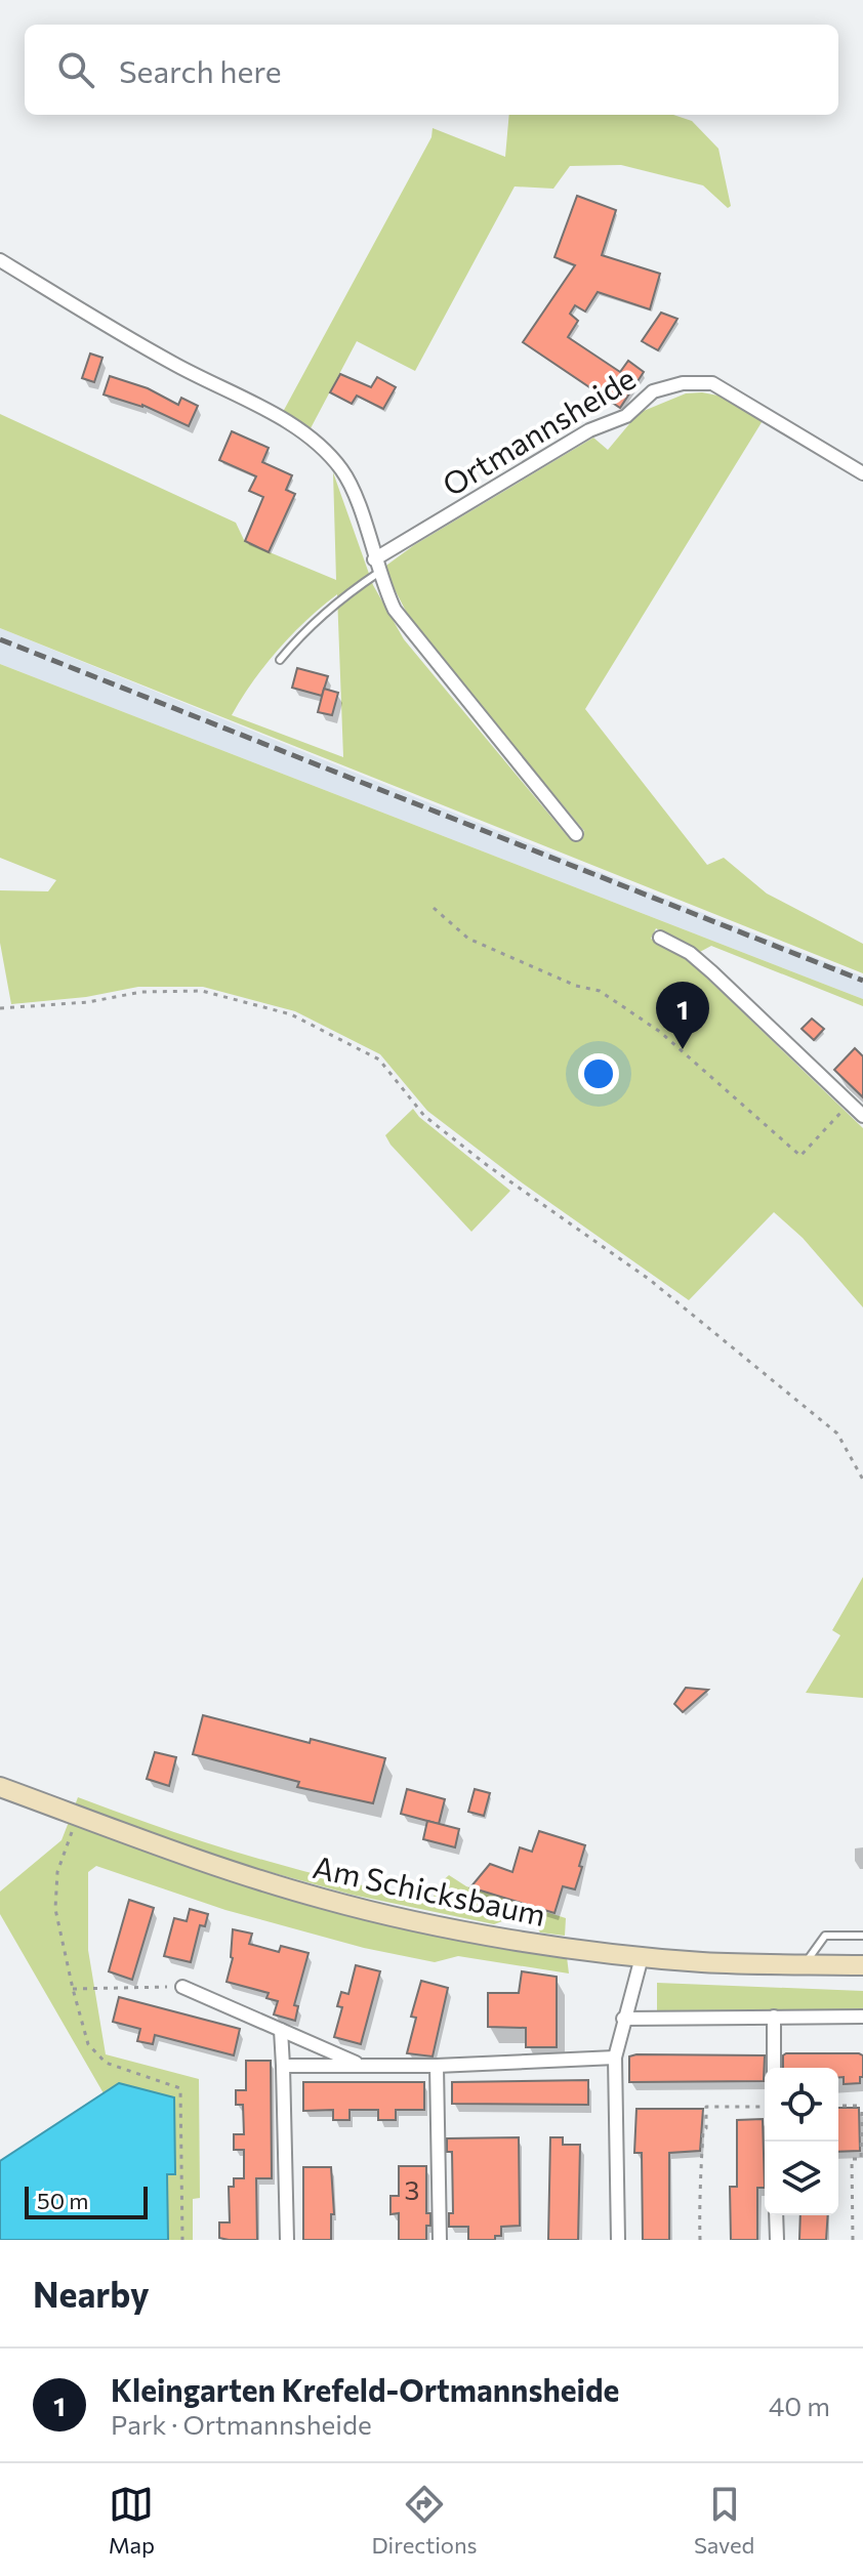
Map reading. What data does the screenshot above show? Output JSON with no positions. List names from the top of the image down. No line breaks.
{"streets":{"street":["Ortmannsheide","Am Schicksbaum"]},"house_numbers":["3"],"scale_bar":"50 m","page":{"search":"Search here","pins":"1","scale":"50 m","heading":"Nearby","list":[{"mark":"1","name":"Kleingarten Krefeld-Ortmannsheide","note":"Park · Ortmannsheide","value":"40 m"}],"nav":["Map","Directions","Saved"]}}
